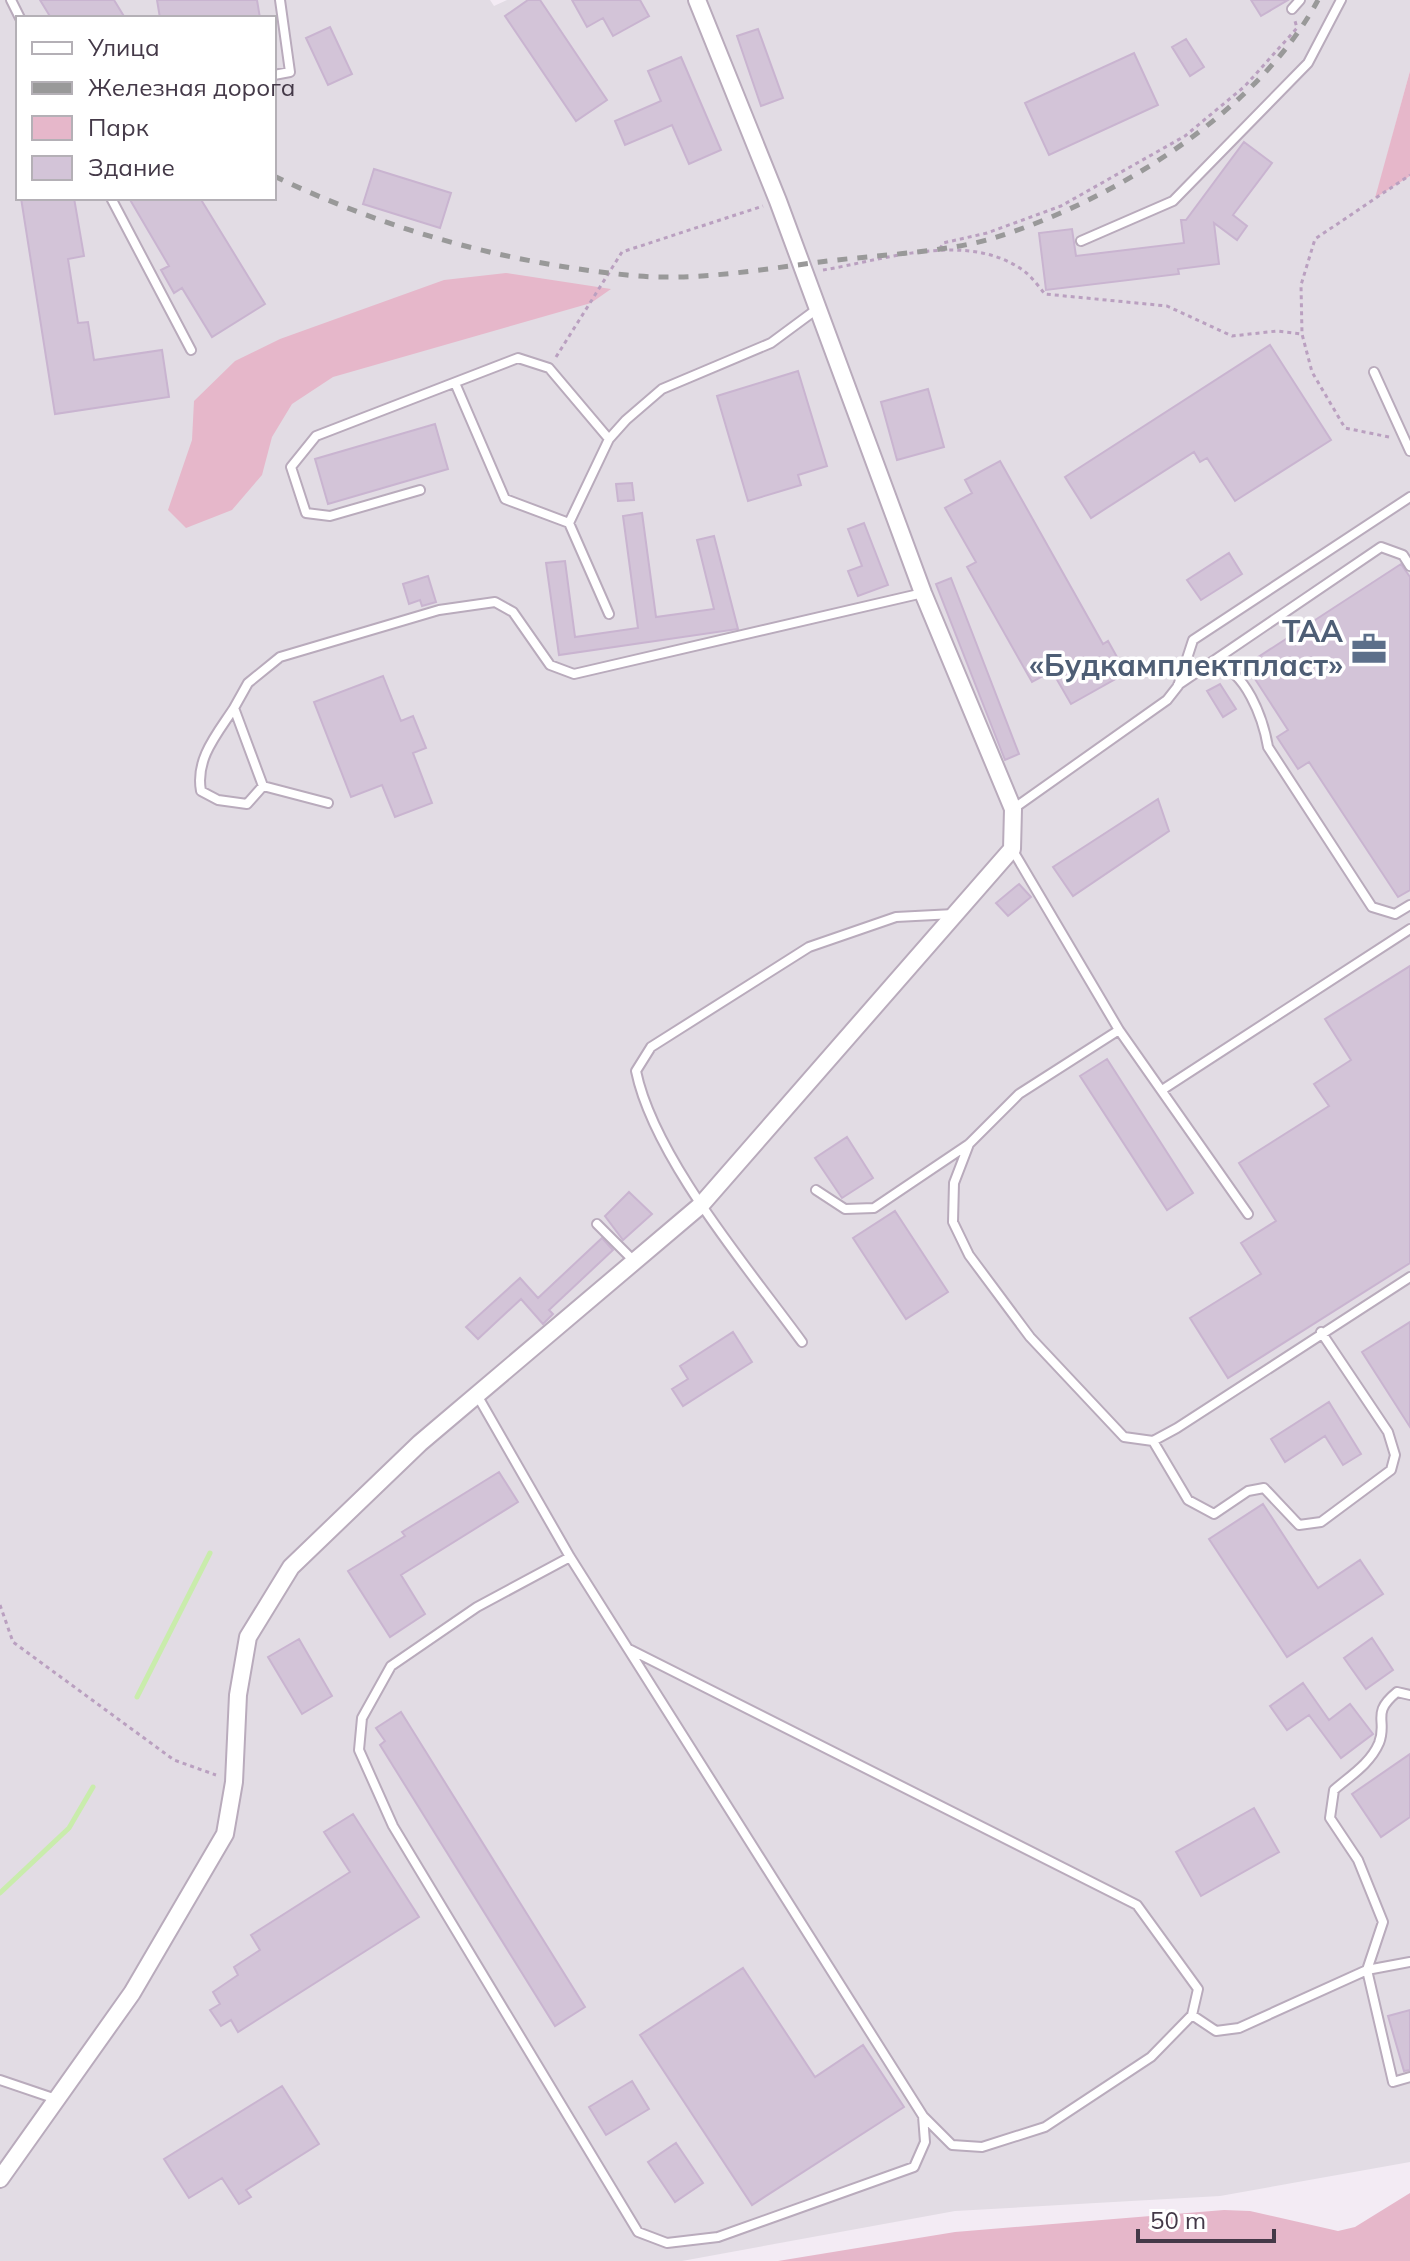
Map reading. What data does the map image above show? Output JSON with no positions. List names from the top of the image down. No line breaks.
{"places":{"office":["ТАА «Будкамплектпласт»"]},"legend":["Улица","Железная дорога","Парк","Здание"],"scale_bar":"50 m"}
